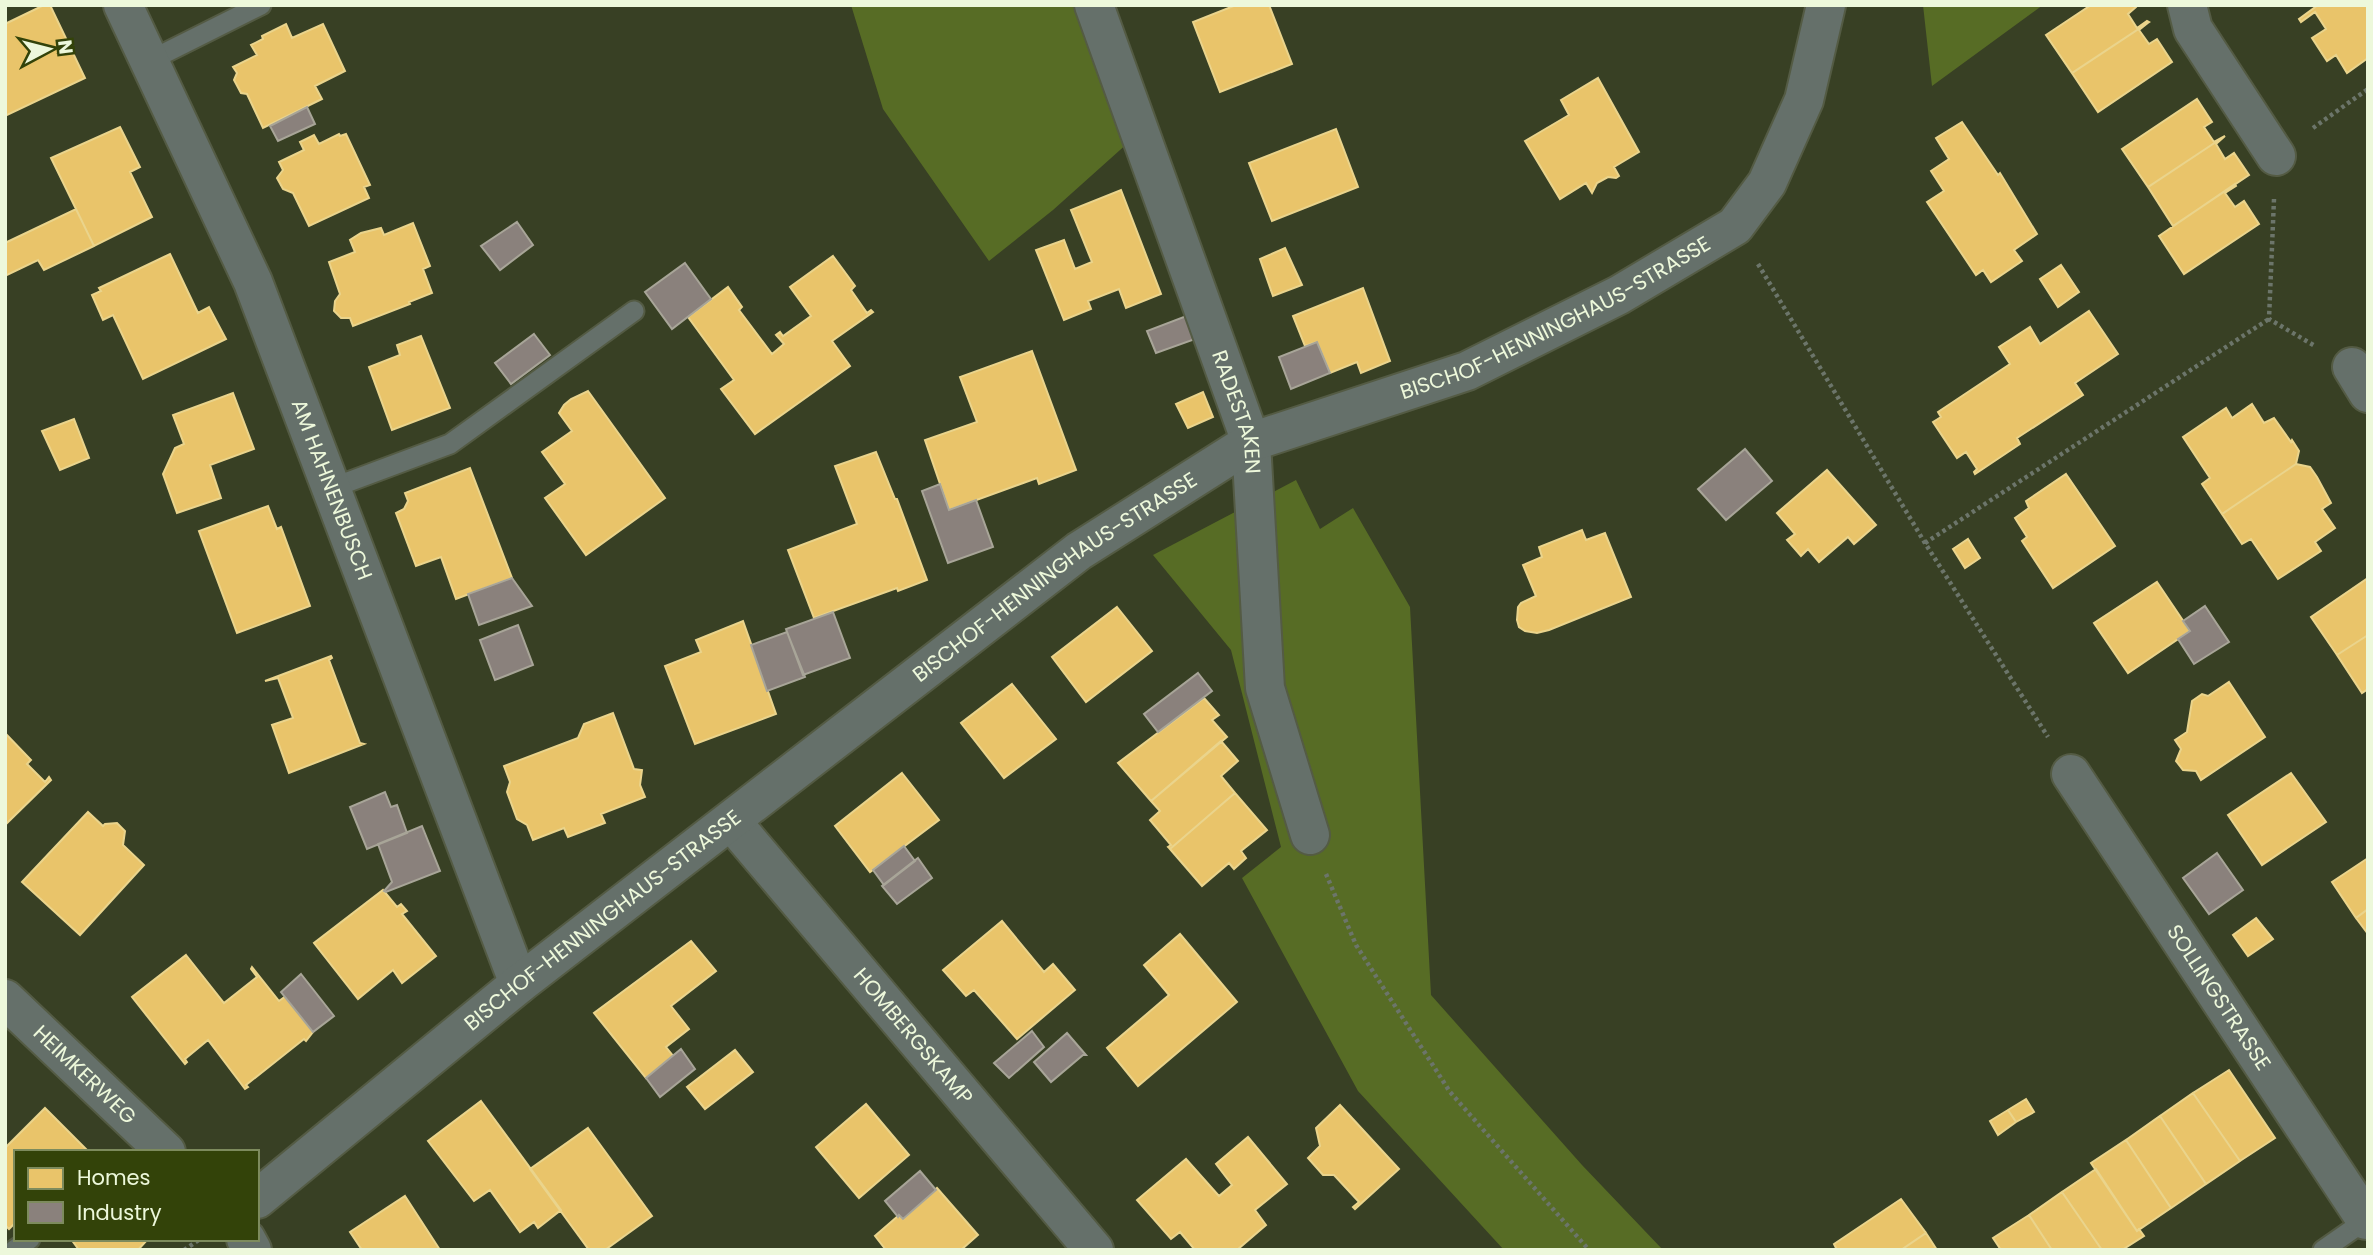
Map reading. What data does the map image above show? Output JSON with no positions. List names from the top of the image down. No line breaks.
{"streets":{"street":["BISCHOF-HENNINGHAUS-STRASSE","RADESTAKEN","AM HAHNENBUSCH","SOLLINGSTRASSE","HOMBERGSKAMP","HEIMKERWEG"]},"crossings":[["BISCHOF-HENNINGHAUS-STRASSE","RADESTAKEN"],["BISCHOF-HENNINGHAUS-STRASSE","AM HAHNENBUSCH"],["BISCHOF-HENNINGHAUS-STRASSE","HOMBERGSKAMP"]],"legend":["Homes","Industry"],"north":"right"}
